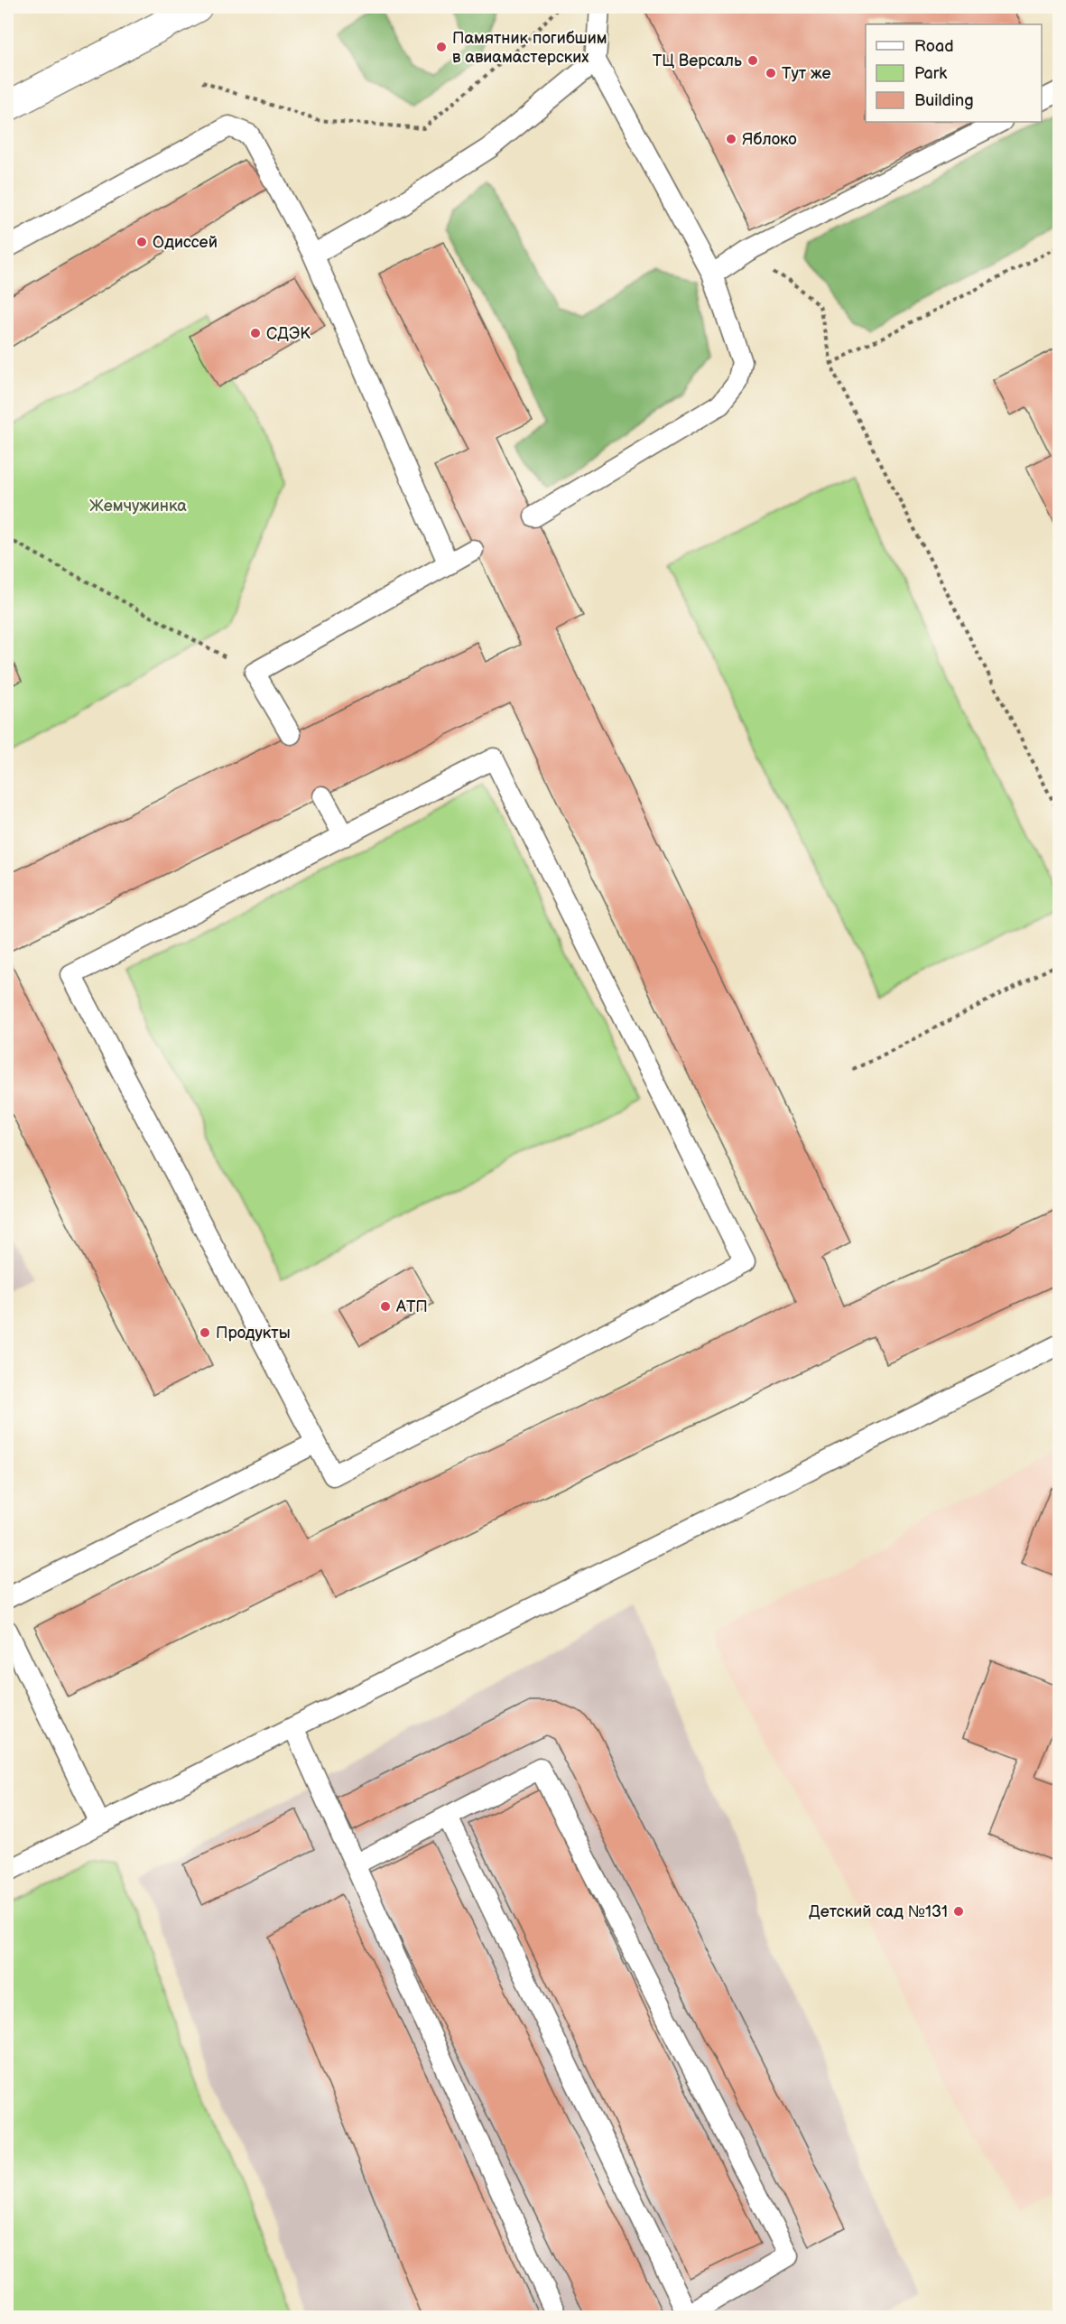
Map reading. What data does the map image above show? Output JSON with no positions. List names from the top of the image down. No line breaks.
{"parks":["Жемчужинка"],"places":["Памятник погибшим в авиамастерских","ТЦ Версаль","Тут же","Яблоко","Одиссей","СДЭК","АТП","Продукты","Детский сад №131"],"legend":["Road","Park","Building"]}
